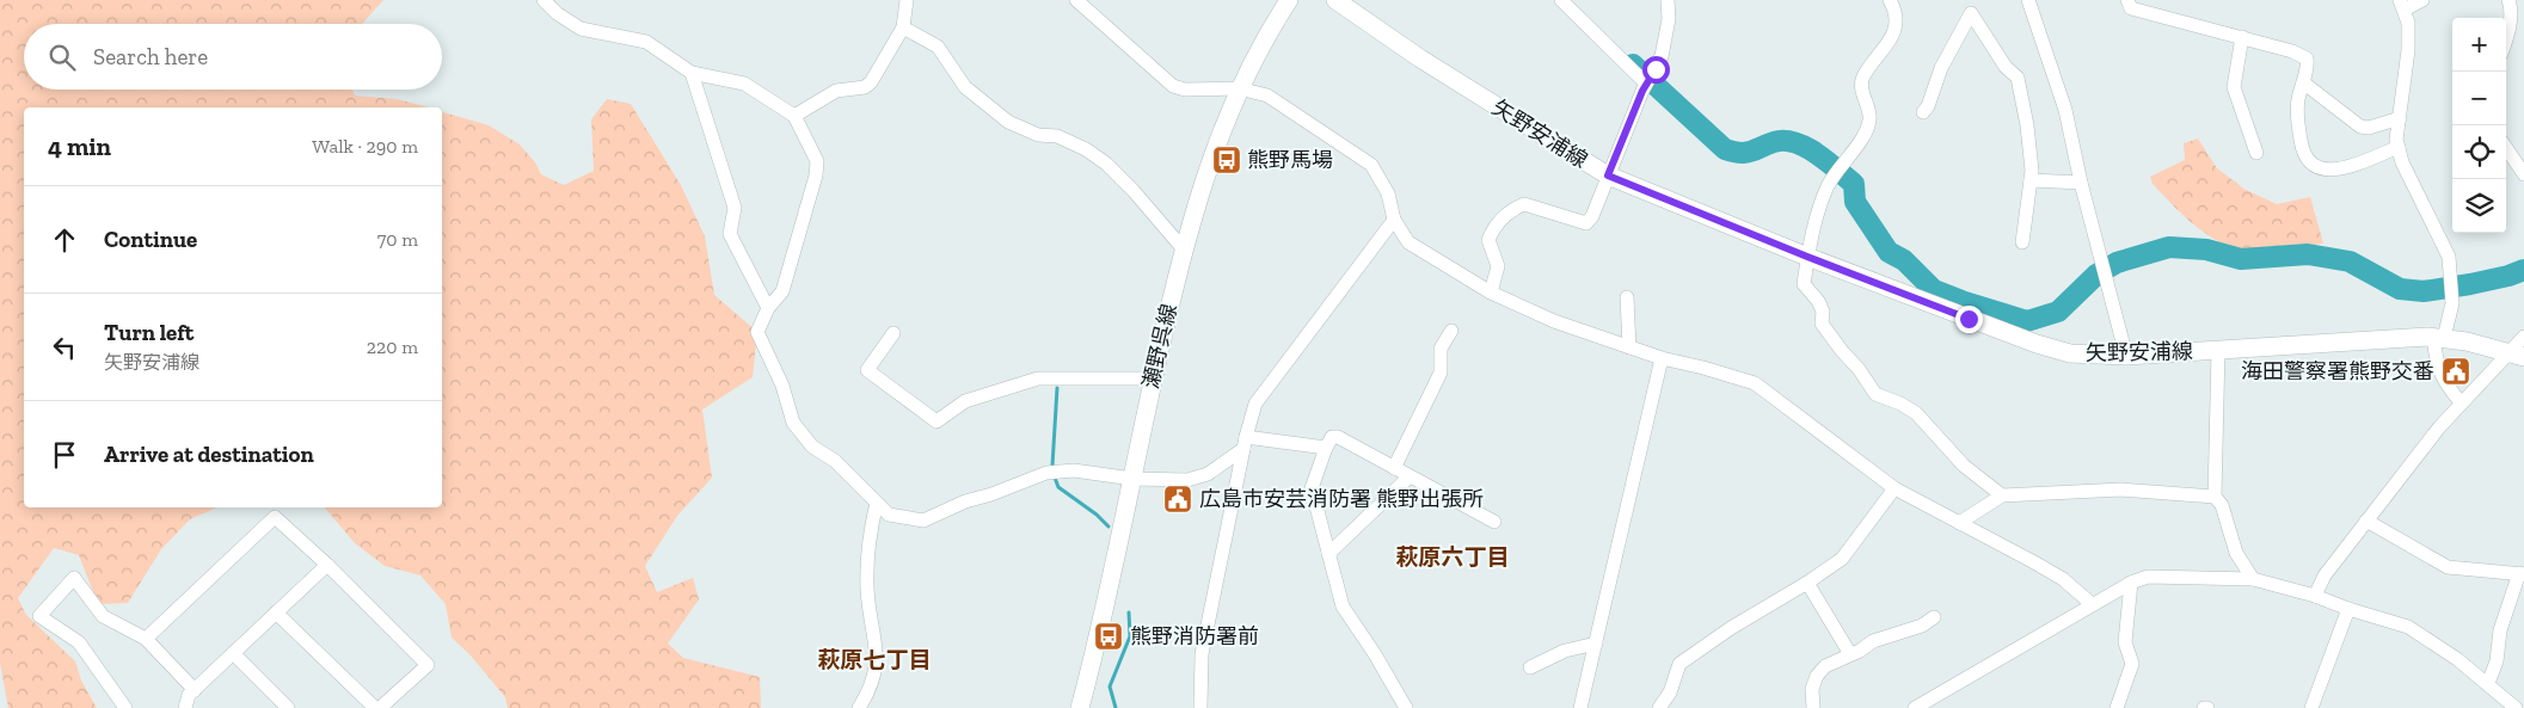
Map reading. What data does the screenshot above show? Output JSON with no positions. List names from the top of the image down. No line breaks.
{"streets":{"main road":["矢野安浦線","瀬野呉線"]},"districts":["萩原六丁目","萩原七丁目"],"places":{"bus stop":["熊野馬場","熊野消防署前"],"public building":["海田警察署熊野交番","広島市安芸消防署 熊野出張所"]},"page":{"map_buttons":["+","−"],"search":"Search here","heading":["4 min","Walk · 290 m"],"list":[["Continue","70 m"],["Turn left","矢野安浦線","220 m"],"Arrive at destination"]}}
